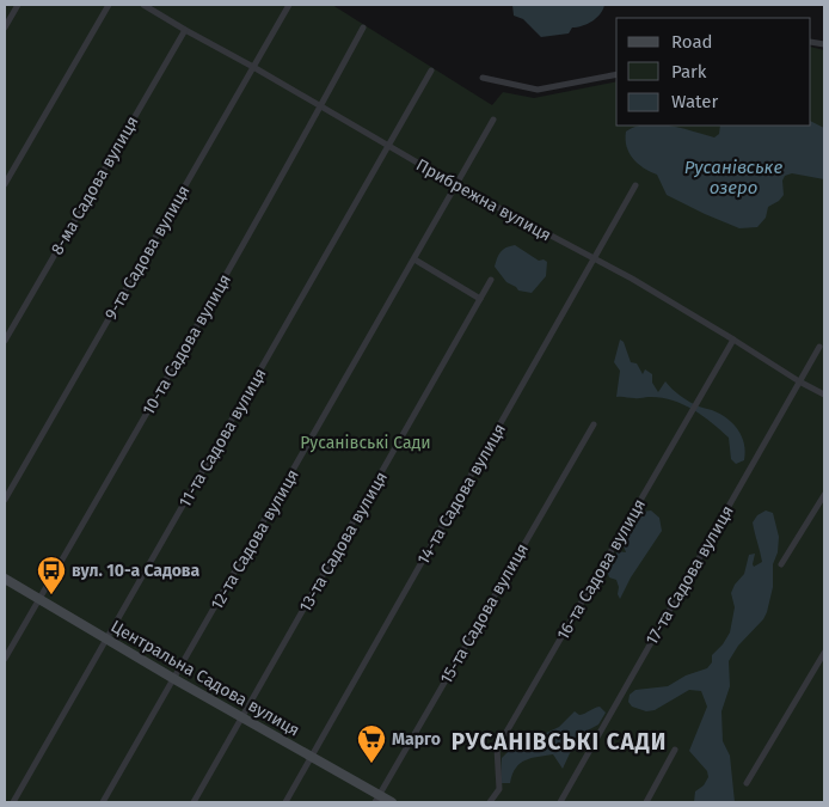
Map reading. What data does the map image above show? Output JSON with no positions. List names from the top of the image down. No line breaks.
{"streets":{"main road":["Центральна Садова вулиця"],"street":["8-ма Садова вулиця","Прибрежна вулиця","9-та Садова вулиця","10-та Садова вулиця","11-та Садова вулиця","14-та Садова вулиця","12-та Садова вулиця","13-та Садова вулиця","16-та Садова вулиця","17-та Садова вулиця","15-та Садова вулиця"]},"crossings":[["8-ма Садова вулиця","Прибрежна вулиця"],["Прибрежна вулиця","9-та Садова вулиця"],["Прибрежна вулиця","10-та Садова вулиця"],["Прибрежна вулиця","11-та Садова вулиця"],["Прибрежна вулиця","14-та Садова вулиця"],["Прибрежна вулиця","12-та Садова вулиця"],["Прибрежна вулиця","16-та Садова вулиця"],["Прибрежна вулиця","17-та Садова вулиця"],["10-та Садова вулиця","Центральна Садова вулиця"],["11-та Садова вулиця","Центральна Садова вулиця"],["14-та Садова вулиця","Центральна Садова вулиця"],["12-та Садова вулиця","Центральна Садова вулиця"],["13-та Садова вулиця","Центральна Садова вулиця"],["15-та Садова вулиця","Центральна Садова вулиця"]],"districts":["РУСАНІВСЬКІ САДИ"],"water":["Русанівське озеро"],"parks":["Русанівські Сади"],"places":{"bus stop":["вул. 10-а Садова"],"supermarket":["Марго"]},"legend":["Road","Park","Water"]}
